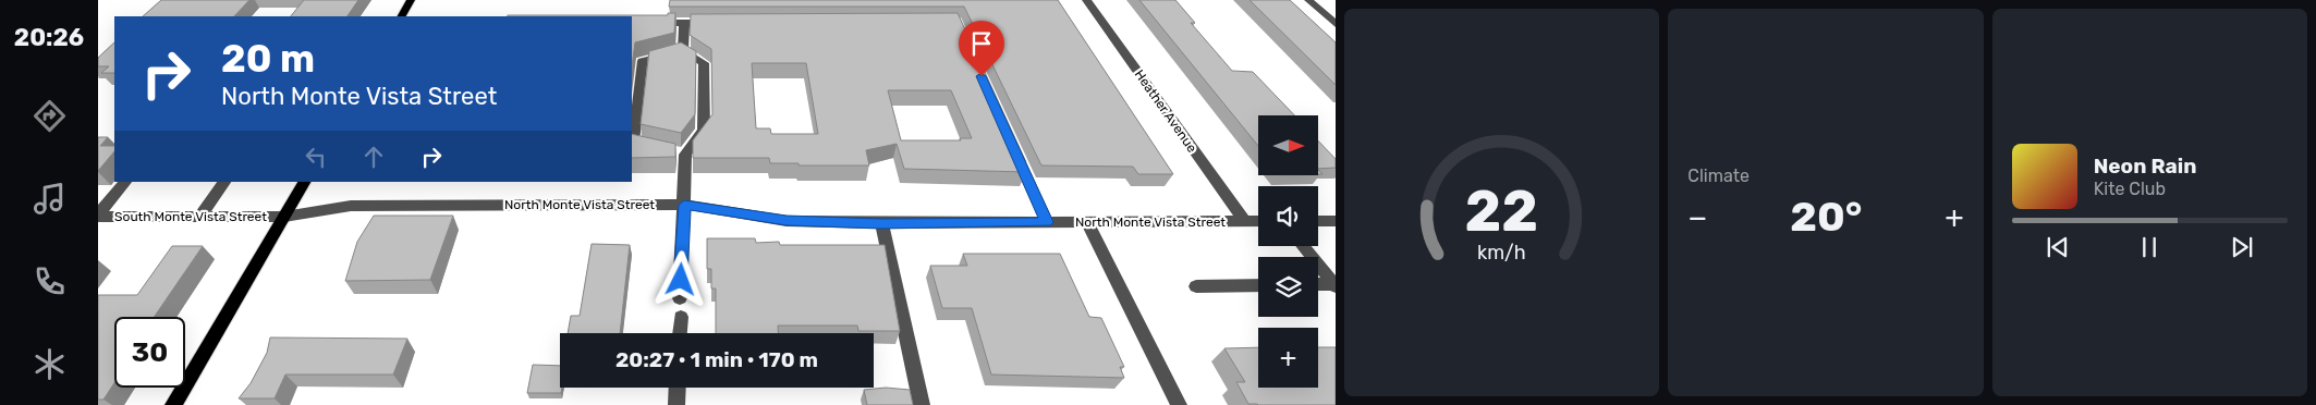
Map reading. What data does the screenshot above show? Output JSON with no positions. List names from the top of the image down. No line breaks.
{"streets":{"street":["Heather Avenue","North Monte Vista Street","South Monte Vista Street"]},"crossings":[["Heather Avenue","North Monte Vista Street"],["North Monte Vista Street","South Monte Vista Street"]],"north":"right","page":{"tabs":"20:26","tile":"Climate","turn":["20 m","North Monte Vista Street"],"map_buttons":"+","song":["Neon Rain","Kite Club"],"heat":["−","20°","+"],"limit":"30","trip":"20:27 · 1 min · 170 m","gauge":["22","km/h"]}}
